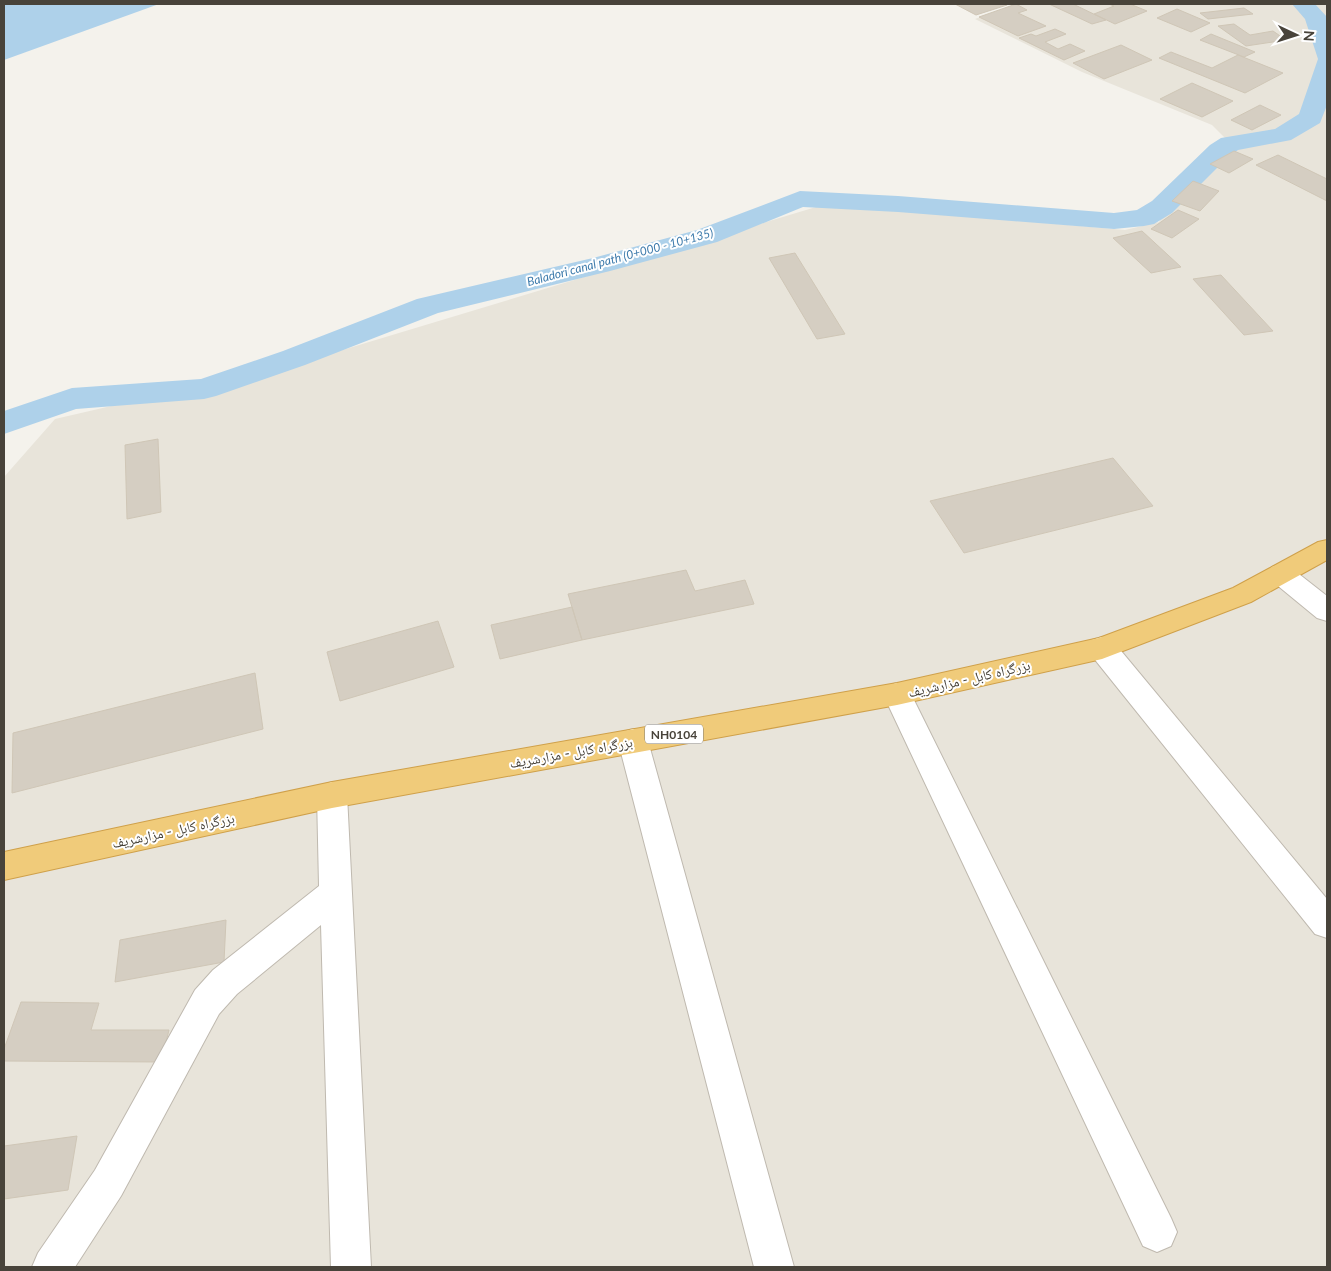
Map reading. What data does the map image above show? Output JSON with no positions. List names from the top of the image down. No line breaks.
{"streets":{"highway":["بزرگراه کابل - مزارشریف","NH0104"]},"water":["Baladori canal path (0+000 - 10+135)"],"north":"right"}
